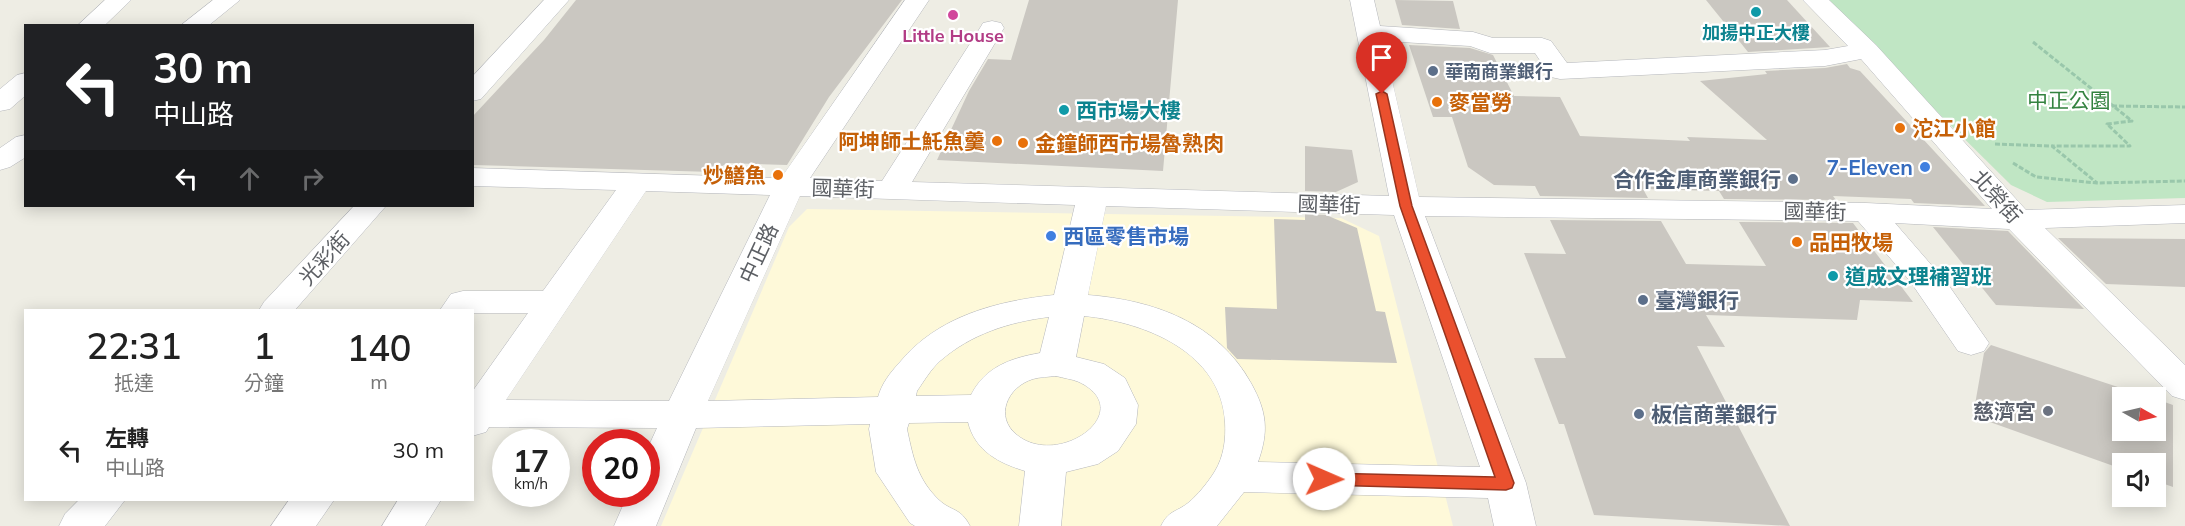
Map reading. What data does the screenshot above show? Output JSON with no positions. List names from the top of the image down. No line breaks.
{"streets":{"street":["國華街","北榮街","中正路","光彩街"]},"crossings":[["國華街","北榮街"],["國華街","中正路"]],"parks":["中正公園"],"places":["加揚中正大樓","Little House","華南商業銀行","麥當勞","西市場大樓","沱江小館","阿坤師土魠魚羹","金鐘師西市場魯熟肉","7-Eleven","炒鱔魚","合作金庫商業銀行","西區零售市場","品田牧場","道成文理補習班","臺灣銀行","慈濟宮","板信商業銀行"],"north":"right","page":{"turn":["30 m","中山路"],"eta":["22:31","抵達","1","分鐘","140","m"],"list":[{"name":"左轉","note":"中山路","value":"30 m"}],"speed":"17 km/h","limit":"20"}}
